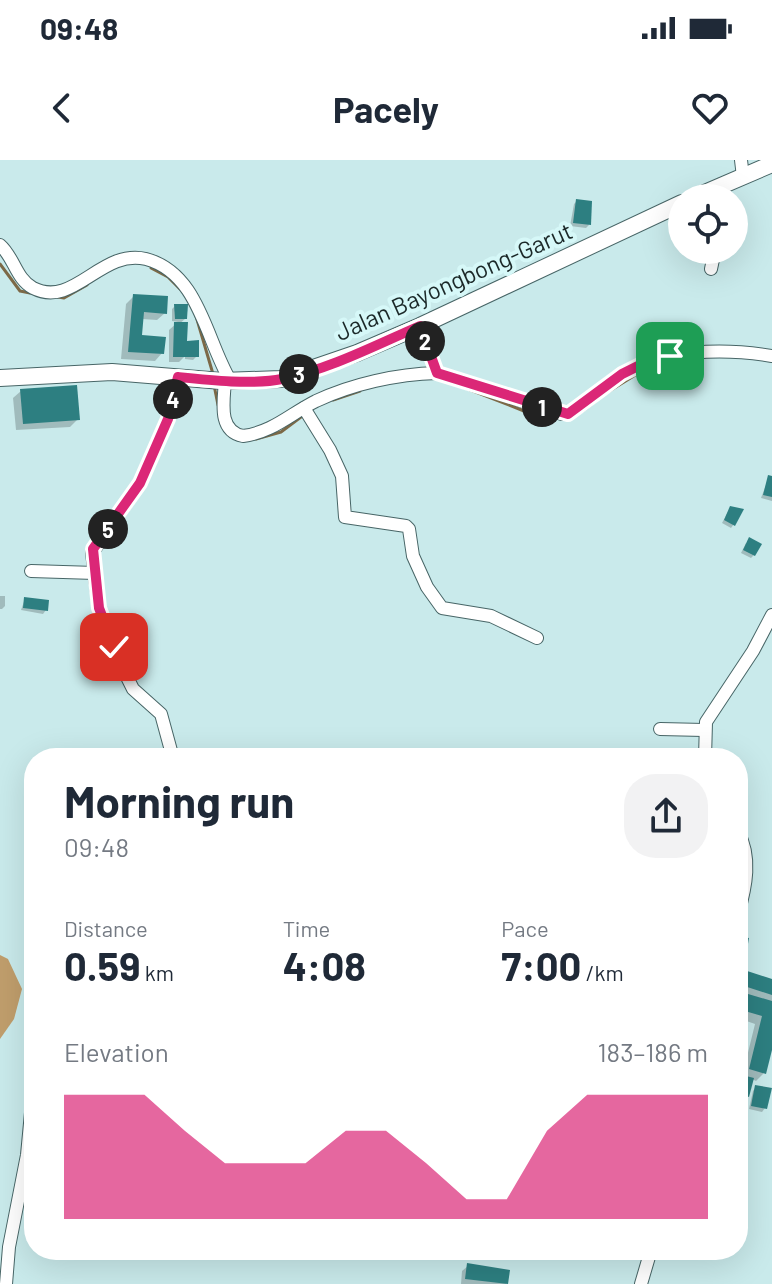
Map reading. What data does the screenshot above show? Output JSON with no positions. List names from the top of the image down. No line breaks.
{"streets":{"main road":["Jalan Bayongbong-Garut"]},"page":{"status":"09:48","header":"Pacely","pins":["2","3","4","1","5"],"heading":["Morning run","09:48"],"stats":[["Distance","0.59 km"],["Time","4:08"],["Pace","7:00 /km"]],"chart":["Elevation","183–186 m"]}}
